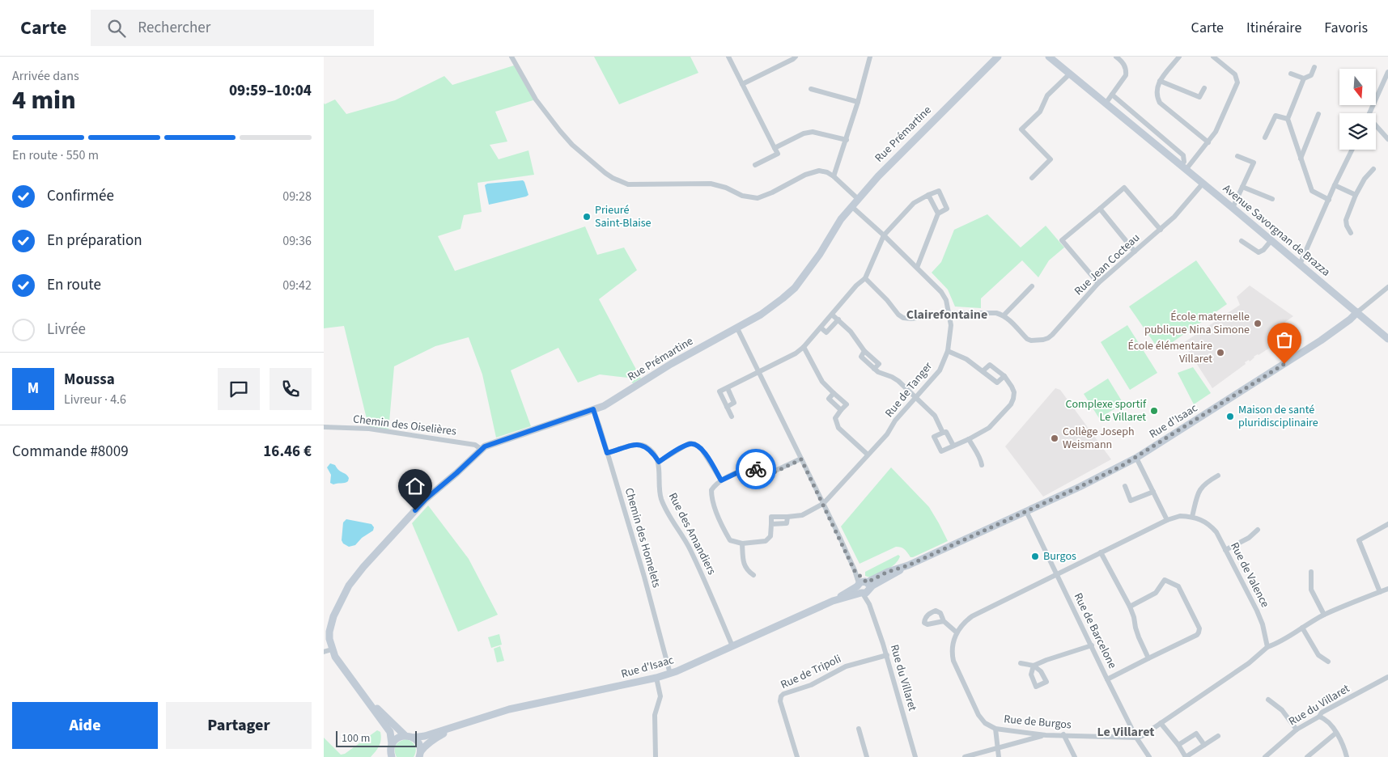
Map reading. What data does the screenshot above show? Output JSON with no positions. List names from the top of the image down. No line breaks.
{"streets":{"street":["Rue Prémartine","Avenue Savorgnan de Brazza","Rue Jean Cocteau","Rue de Tanger","Rue d'Isaac","Chemin des Oiselières","Rue des Amandiers","Chemin des Homelets","Rue de Valence","Rue de Barcelone","Rue de Tripoli","Rue du Villaret","Rue de Burgos"]},"crossings":[["Rue Prémartine","Rue de Tanger"],["Rue Prémartine","Chemin des Oiselières"],["Rue Prémartine","Chemin des Homelets"],["Rue Prémartine","Rue du Villaret"],["Avenue Savorgnan de Brazza","Rue Jean Cocteau"],["Avenue Savorgnan de Brazza","Rue d'Isaac"],["Rue de Tanger","Rue du Villaret"],["Rue d'Isaac","Rue des Amandiers"],["Rue d'Isaac","Chemin des Homelets"],["Rue d'Isaac","Rue de Barcelone"],["Rue d'Isaac","Rue du Villaret"],["Rue de Valence","Rue de Barcelone"],["Rue de Valence","Rue de Burgos"],["Rue de Barcelone","Rue de Burgos"],["Rue de Tripoli","Rue du Villaret"]],"districts":["Clairefontaine","Le Villaret"],"places":["Prieuré Saint-Blaise","École maternelle publique Nina Simone","École élémentaire Villaret","Complexe sportif Le Villaret","Maison de santé pluridisciplinaire","Collège Joseph Weismann","Burgos"],"scale_bar":"100 m","north":"bottom","page":{"header":"Carte","search":"Rechercher","nav":["Carte","Itinéraire","Favoris"],"heading":["4 min","Arrivée dans","09:59–10:04"],"panel":["Moussa","Livreur · 4.6","Commande #8009","16.46 €"],"bar":"En route · 550 m","list":[["Confirmée","09:28"],["En préparation","09:36"],["En route","09:42"],"Livrée"],"round":"M","buttons":["Aide","Partager"],"scale":"100 m"}}
